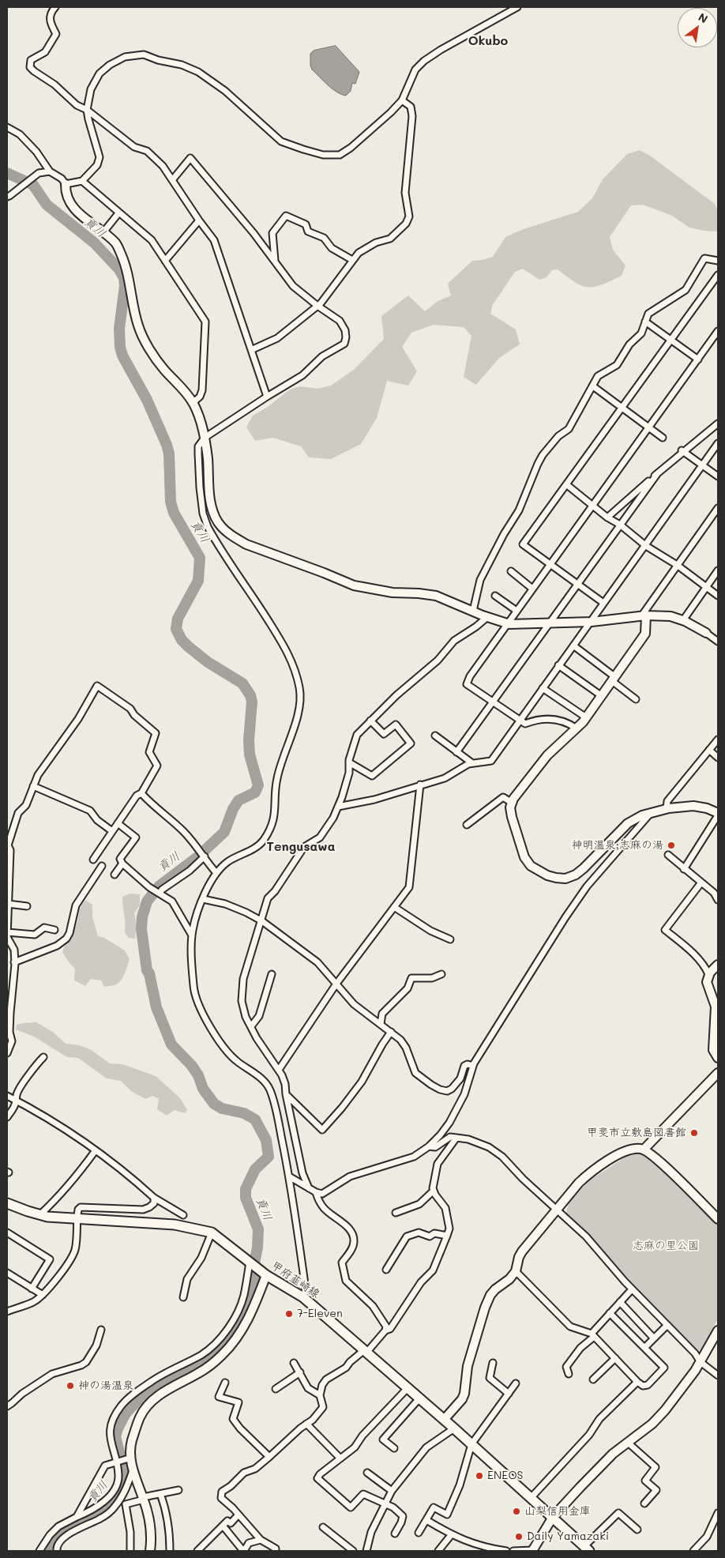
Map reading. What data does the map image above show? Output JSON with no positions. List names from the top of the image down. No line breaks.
{"streets":{"main road":["甲府韮崎線"]},"districts":["Okubo","Tengusawa"],"water":["貢川"],"parks":["志麻の里公園"],"places":["神明温泉;志麻の湯","甲斐市立敷島図書館","7-Eleven","神の湯温泉","ENEOS","山梨信用金庫","Daily Yamazaki"],"north":"top right"}
